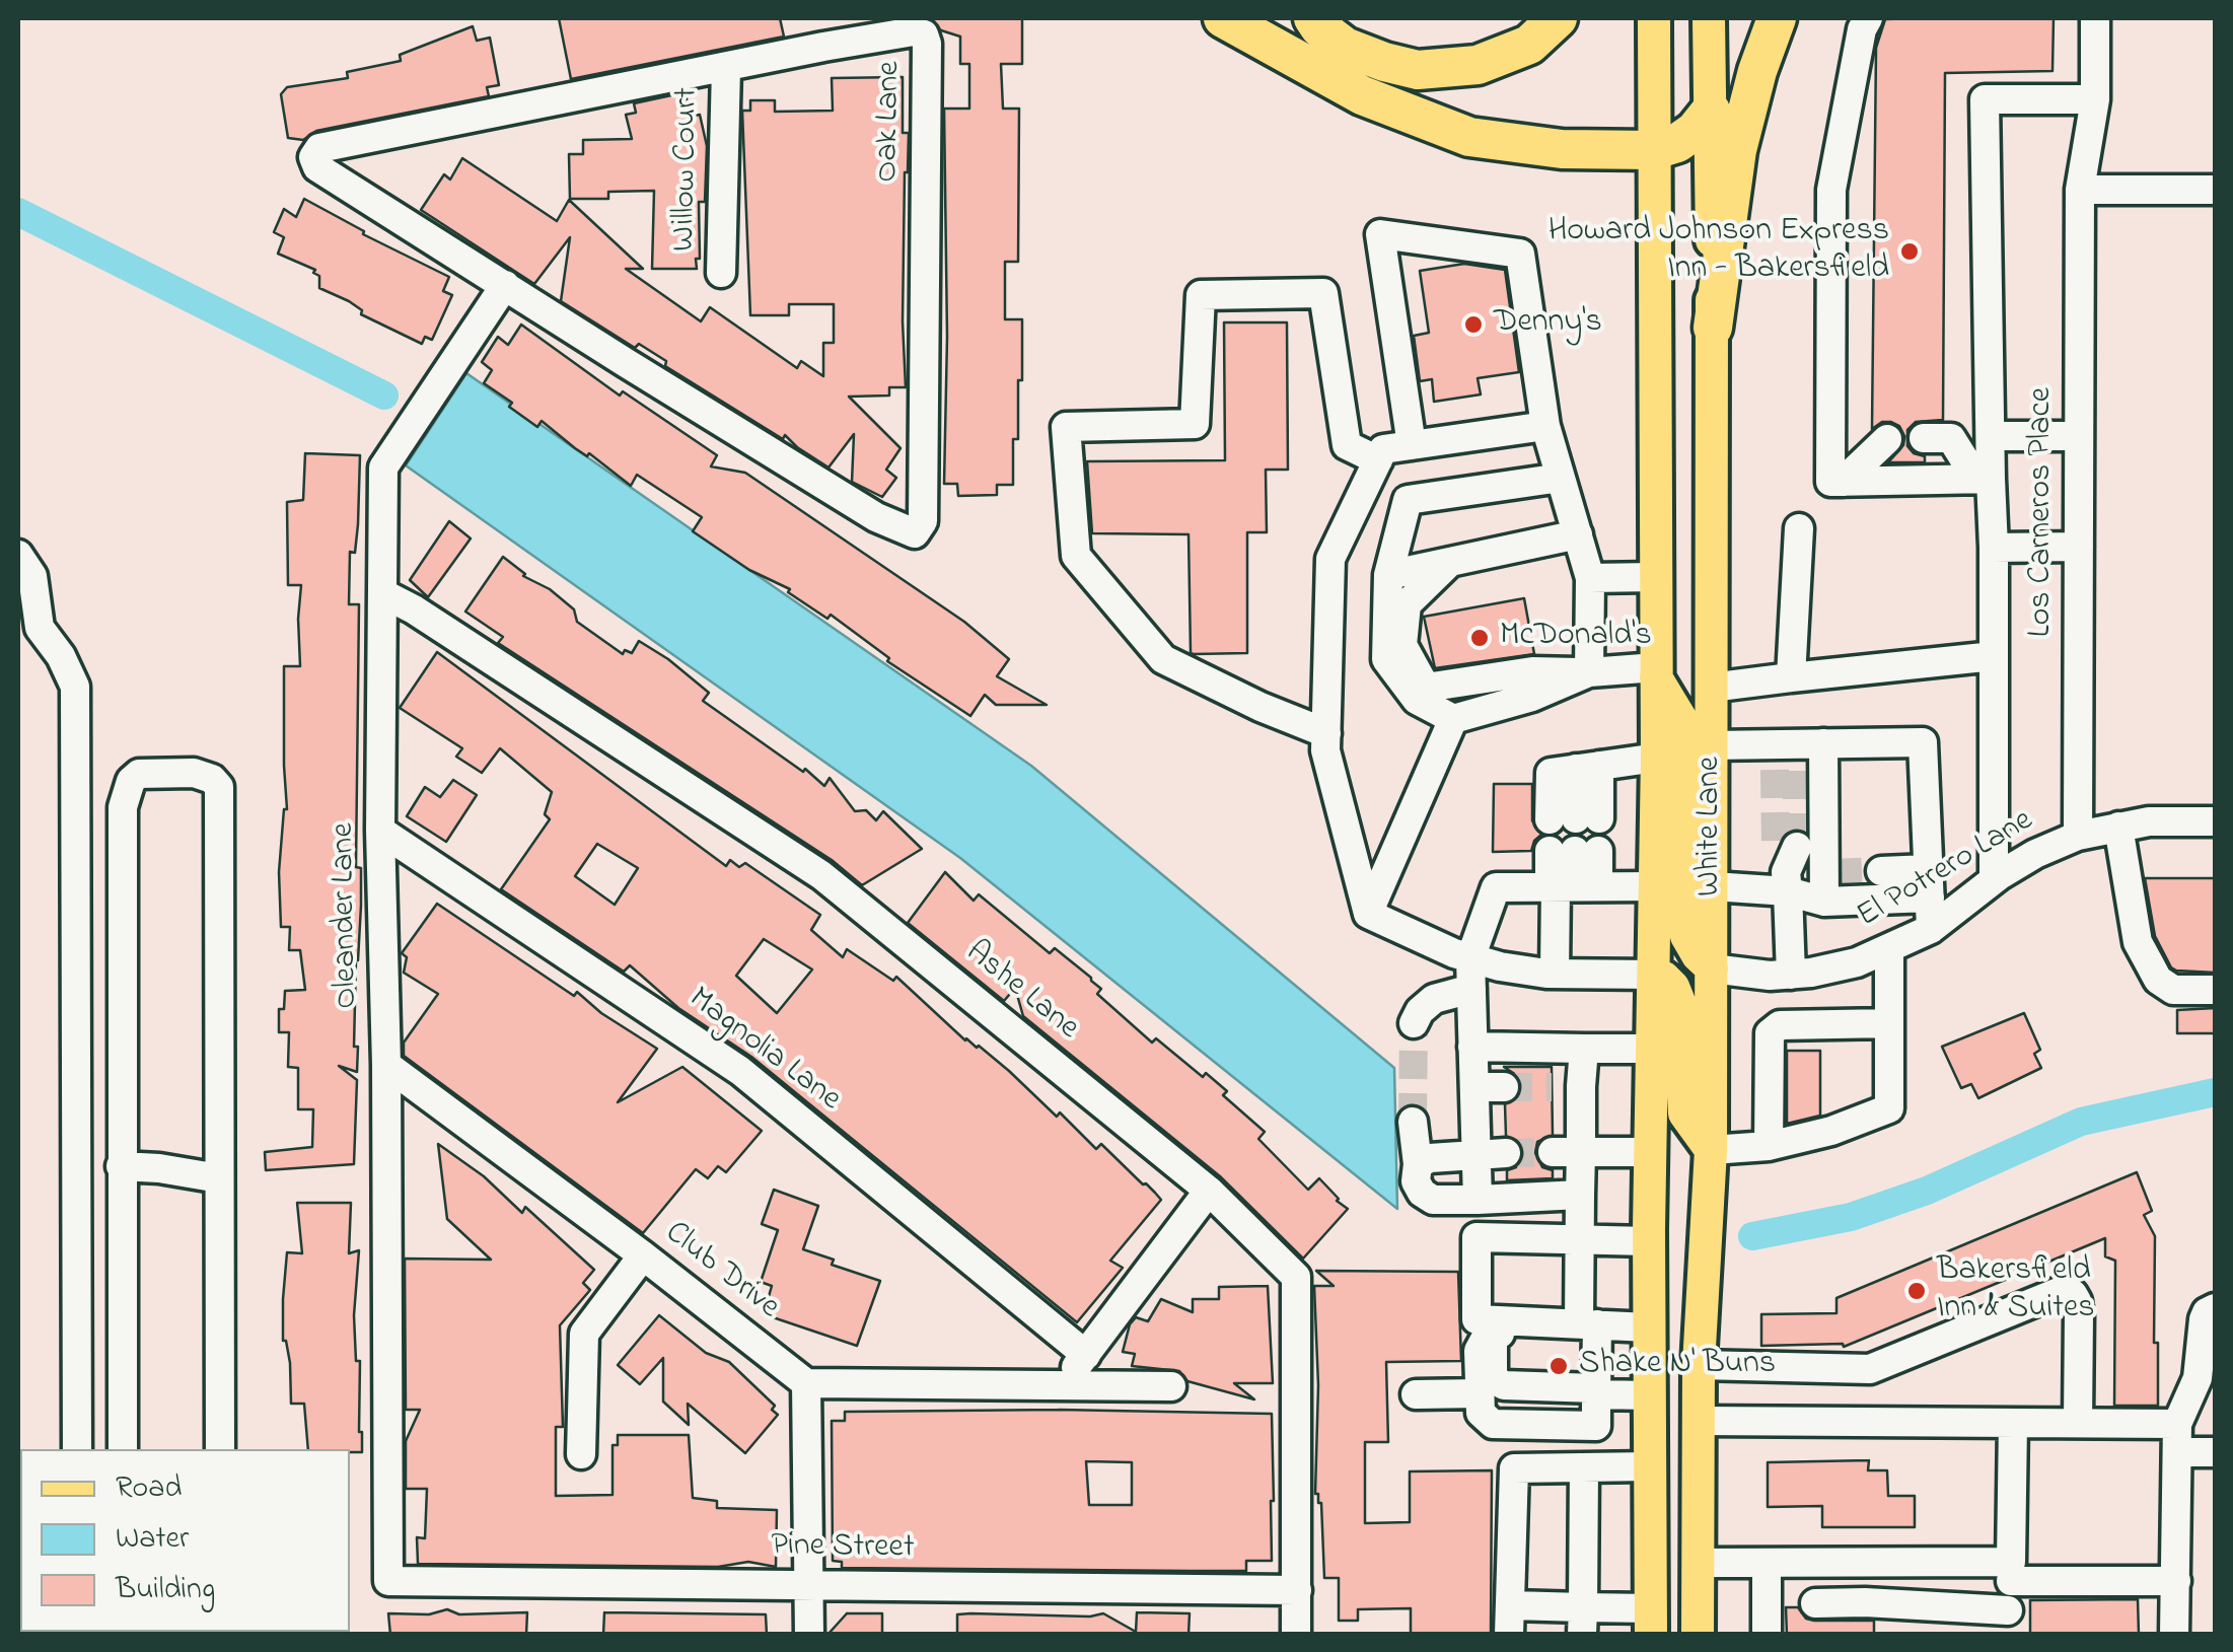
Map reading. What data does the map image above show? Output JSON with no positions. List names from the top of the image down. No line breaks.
{"streets":{"main road":["White Lane"],"street":["Oak Lane","Willow Court","Los Carneros Place","El Potrero Lane","Oleander Lane","Ashe Lane","Magnolia Lane","Club Drive","Pine Street"]},"crossings":[["Oak Lane","Willow Court"],["Oak Lane","Oleander Lane"],["Los Carneros Place","El Potrero Lane"],["White Lane","El Potrero Lane"],["Oleander Lane","Ashe Lane"],["Oleander Lane","Magnolia Lane"],["Oleander Lane","Club Drive"],["Oleander Lane","Pine Street"],["Ashe Lane","Pine Street"]],"places":["Howard Johnson Express Inn - Bakersfield","Denny's","McDonald's","Bakersfield Inn & Suites","Shake N' Buns"],"legend":["Road","Water","Building"]}
